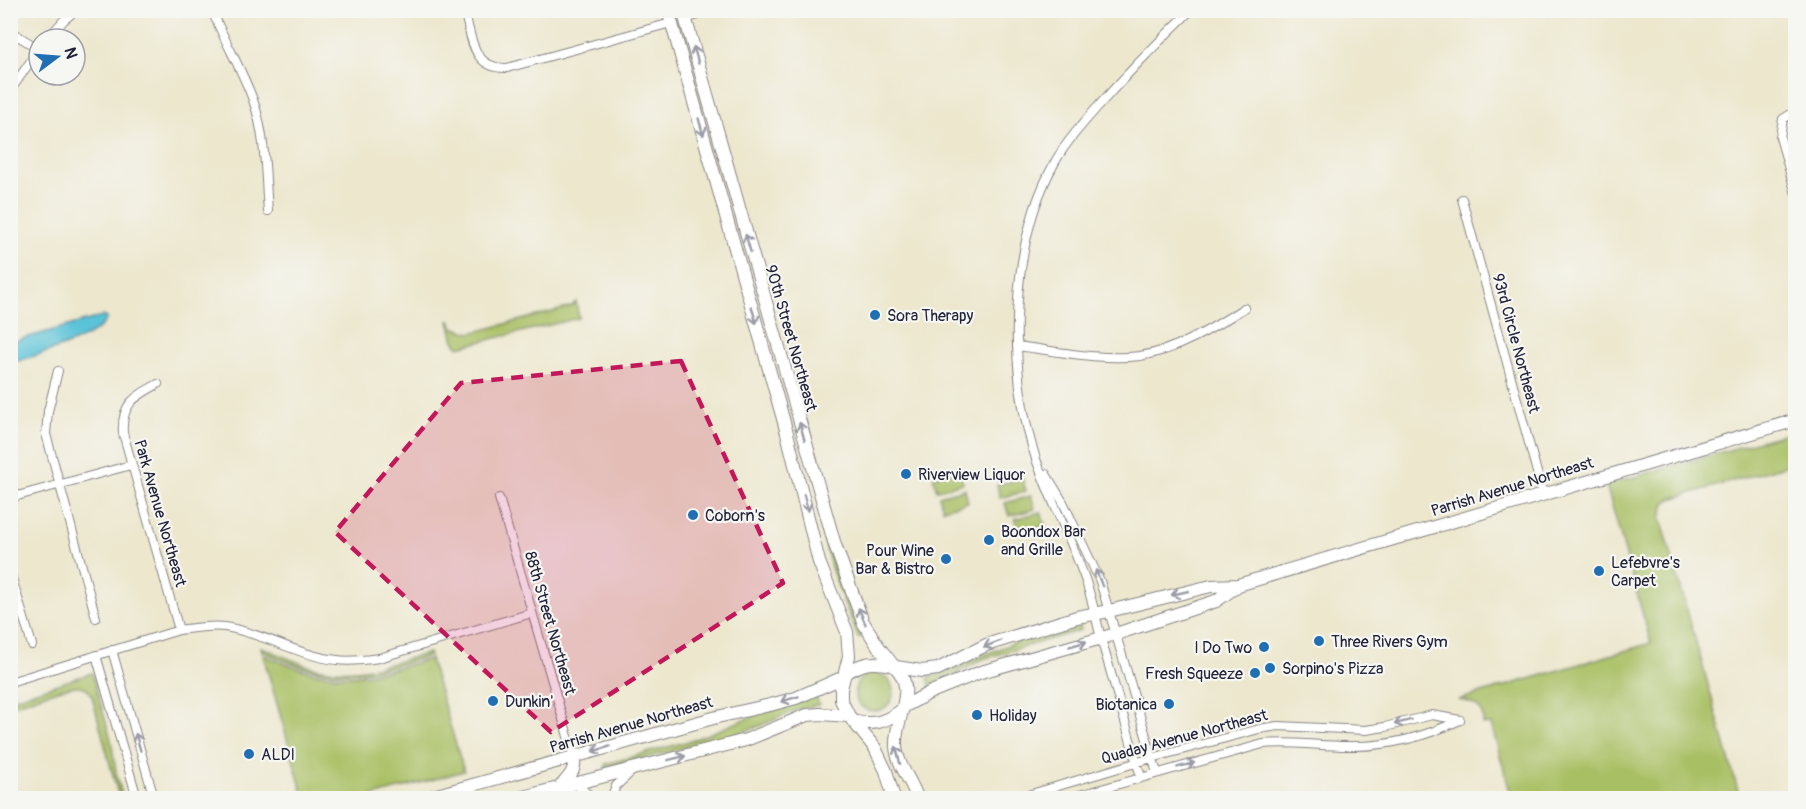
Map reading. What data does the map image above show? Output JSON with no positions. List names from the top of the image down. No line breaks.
{"streets":{"main road":["90th Street Northeast","Parrish Avenue Northeast"],"street":["93rd Circle Northeast","Park Avenue Northeast","88th Street Northeast","Quaday Avenue Northeast"]},"crossings":[["90th Street Northeast","Parrish Avenue Northeast"],["93rd Circle Northeast","Parrish Avenue Northeast"],["Parrish Avenue Northeast","88th Street Northeast"]],"places":["Sora Therapy","Riverview Liquor","Coborn's","Boondox Bar and Grille","Pour Wine Bar & Bistro","Lefebvre's Carpet","Three Rivers Gym","I Do Two","Sorpino's Pizza","Fresh Squeeze","Dunkin'","Biotanica","Holiday","ALDI"],"north":"right"}
